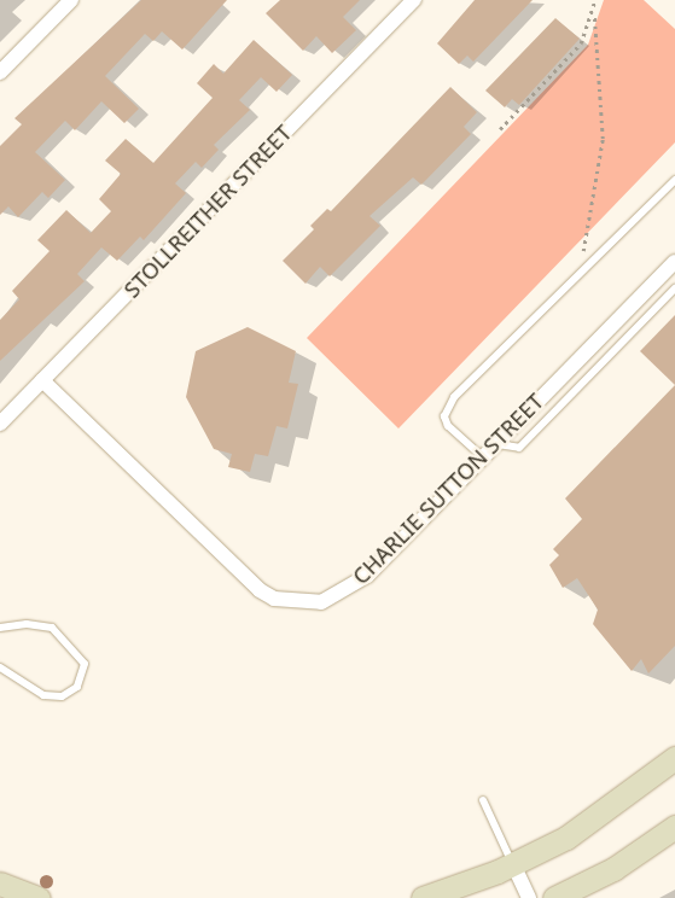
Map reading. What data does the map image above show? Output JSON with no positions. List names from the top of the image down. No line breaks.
{"streets":{"street":["STOLLREITHER STREET","CHARLIE SUTTON STREET"]},"crossings":[["STOLLREITHER STREET","CHARLIE SUTTON STREET"]]}
